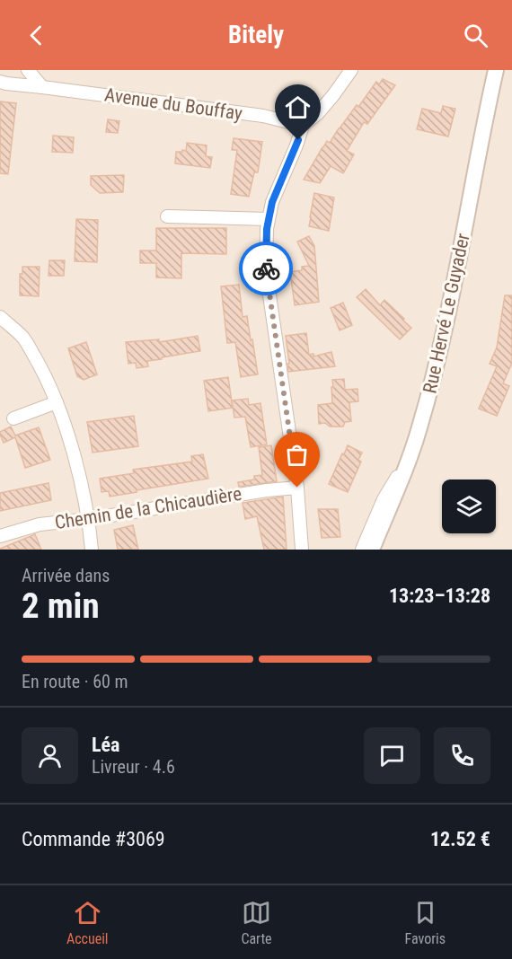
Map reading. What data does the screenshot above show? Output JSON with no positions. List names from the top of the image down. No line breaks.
{"streets":{"street":["Avenue du Bouffay","Rue Hervé Le Guyader","Chemin de la Chicaudière"]},"page":{"header":"Bitely","heading":["2 min","Arrivée dans","13:23–13:28"],"panel":["Léa","Livreur · 4.6","Commande #3069","12.52 €"],"bar":"En route · 60 m","tabs":["Accueil","Carte","Favoris"]}}
